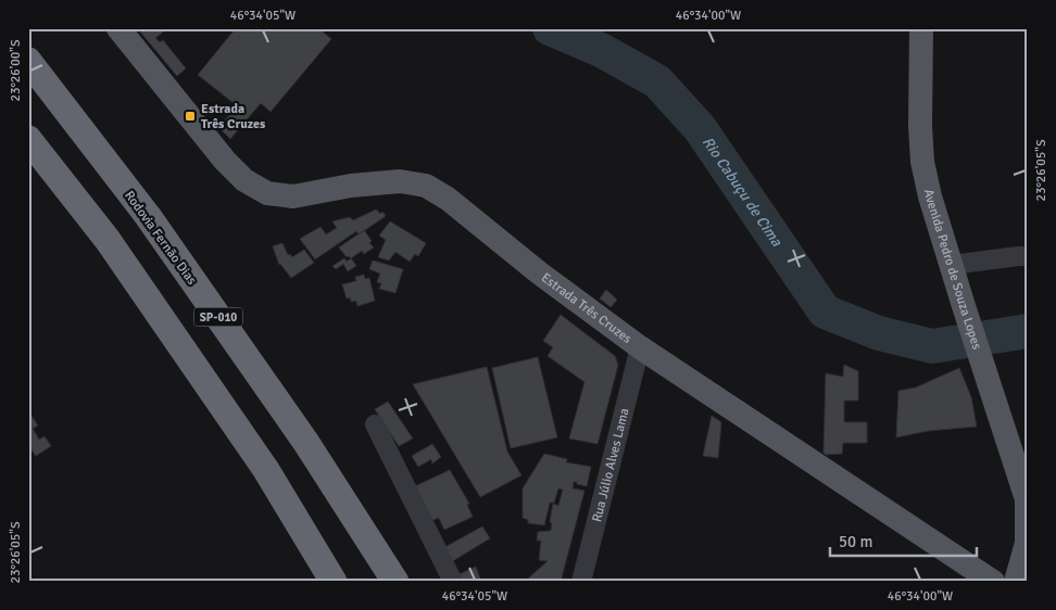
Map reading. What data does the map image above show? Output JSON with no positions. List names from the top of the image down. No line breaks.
{"streets":{"highway":["Rodovia Fernão Dias","SP-010"],"main road":["Avenida Pedro de Souza Lopes","Estrada Três Cruzes"],"street":["Rua Júlio Alves Lama"]},"crossings":[["Estrada Três Cruzes","Rua Júlio Alves Lama"]],"water":["Rio Cabuçu de Cima"],"places":{"transit":["Estrada Três Cruzes"]},"scale_bar":"50 m","coordinates":["46°34'05\"W","46°34'00\"W","23°26'00\"S","23°26'05\"S"]}
